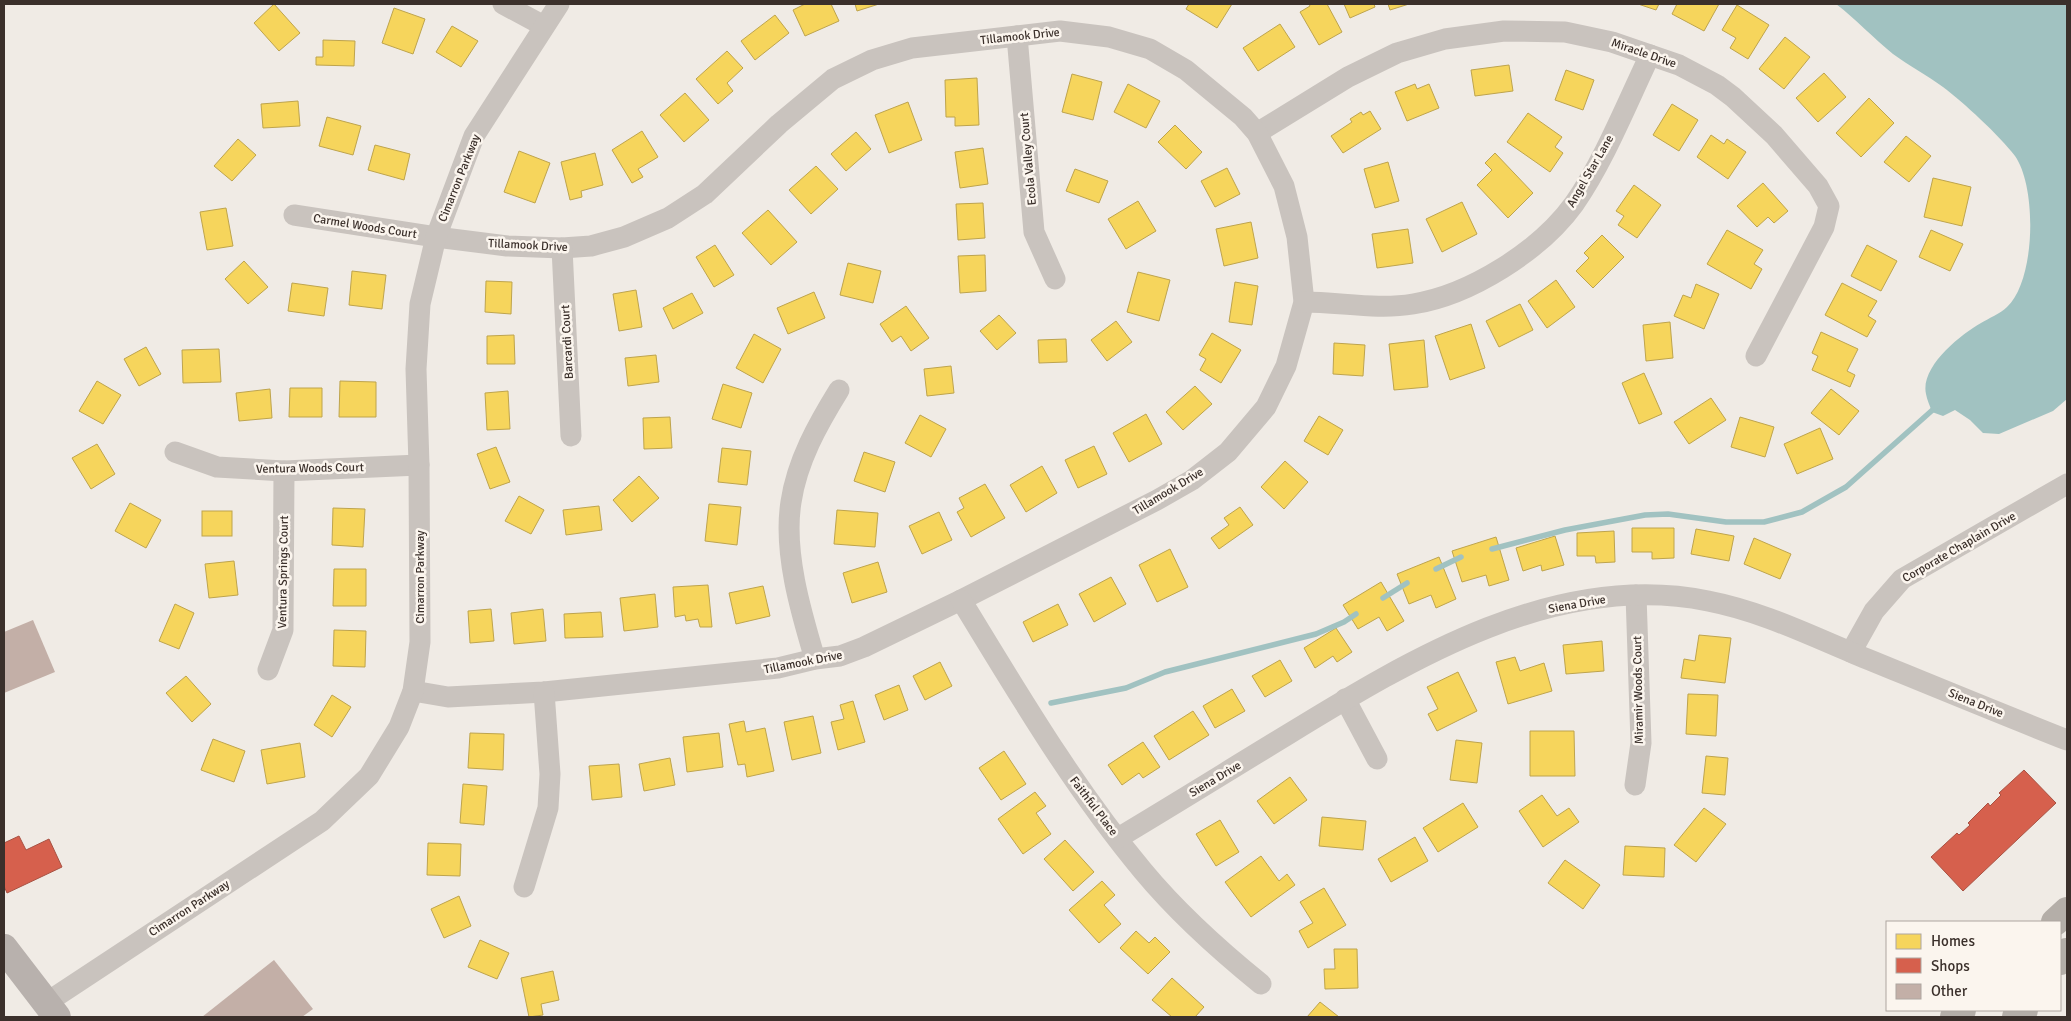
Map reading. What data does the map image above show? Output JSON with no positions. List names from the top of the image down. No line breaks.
{"streets":{"street":["Tillamook Drive","Miracle Drive","Ecola Valley Court","Angel Star Lane","Cimarron Parkway","Carmel Woods Court","Barcardi Court","Ventura Woods Court","Corporate Chaplain Drive","Ventura Springs Court","Siena Drive","Miramir Woods Court","Faithful Place"]},"crossings":[["Tillamook Drive","Miracle Drive"],["Tillamook Drive","Ecola Valley Court"],["Tillamook Drive","Angel Star Lane"],["Tillamook Drive","Cimarron Parkway"],["Tillamook Drive","Carmel Woods Court"],["Tillamook Drive","Barcardi Court"],["Tillamook Drive","Faithful Place"],["Miracle Drive","Angel Star Lane"],["Cimarron Parkway","Carmel Woods Court"],["Cimarron Parkway","Ventura Woods Court"],["Ventura Woods Court","Ventura Springs Court"],["Corporate Chaplain Drive","Siena Drive"],["Siena Drive","Miramir Woods Court"],["Siena Drive","Faithful Place"]],"legend":["Homes","Shops","Other"]}
